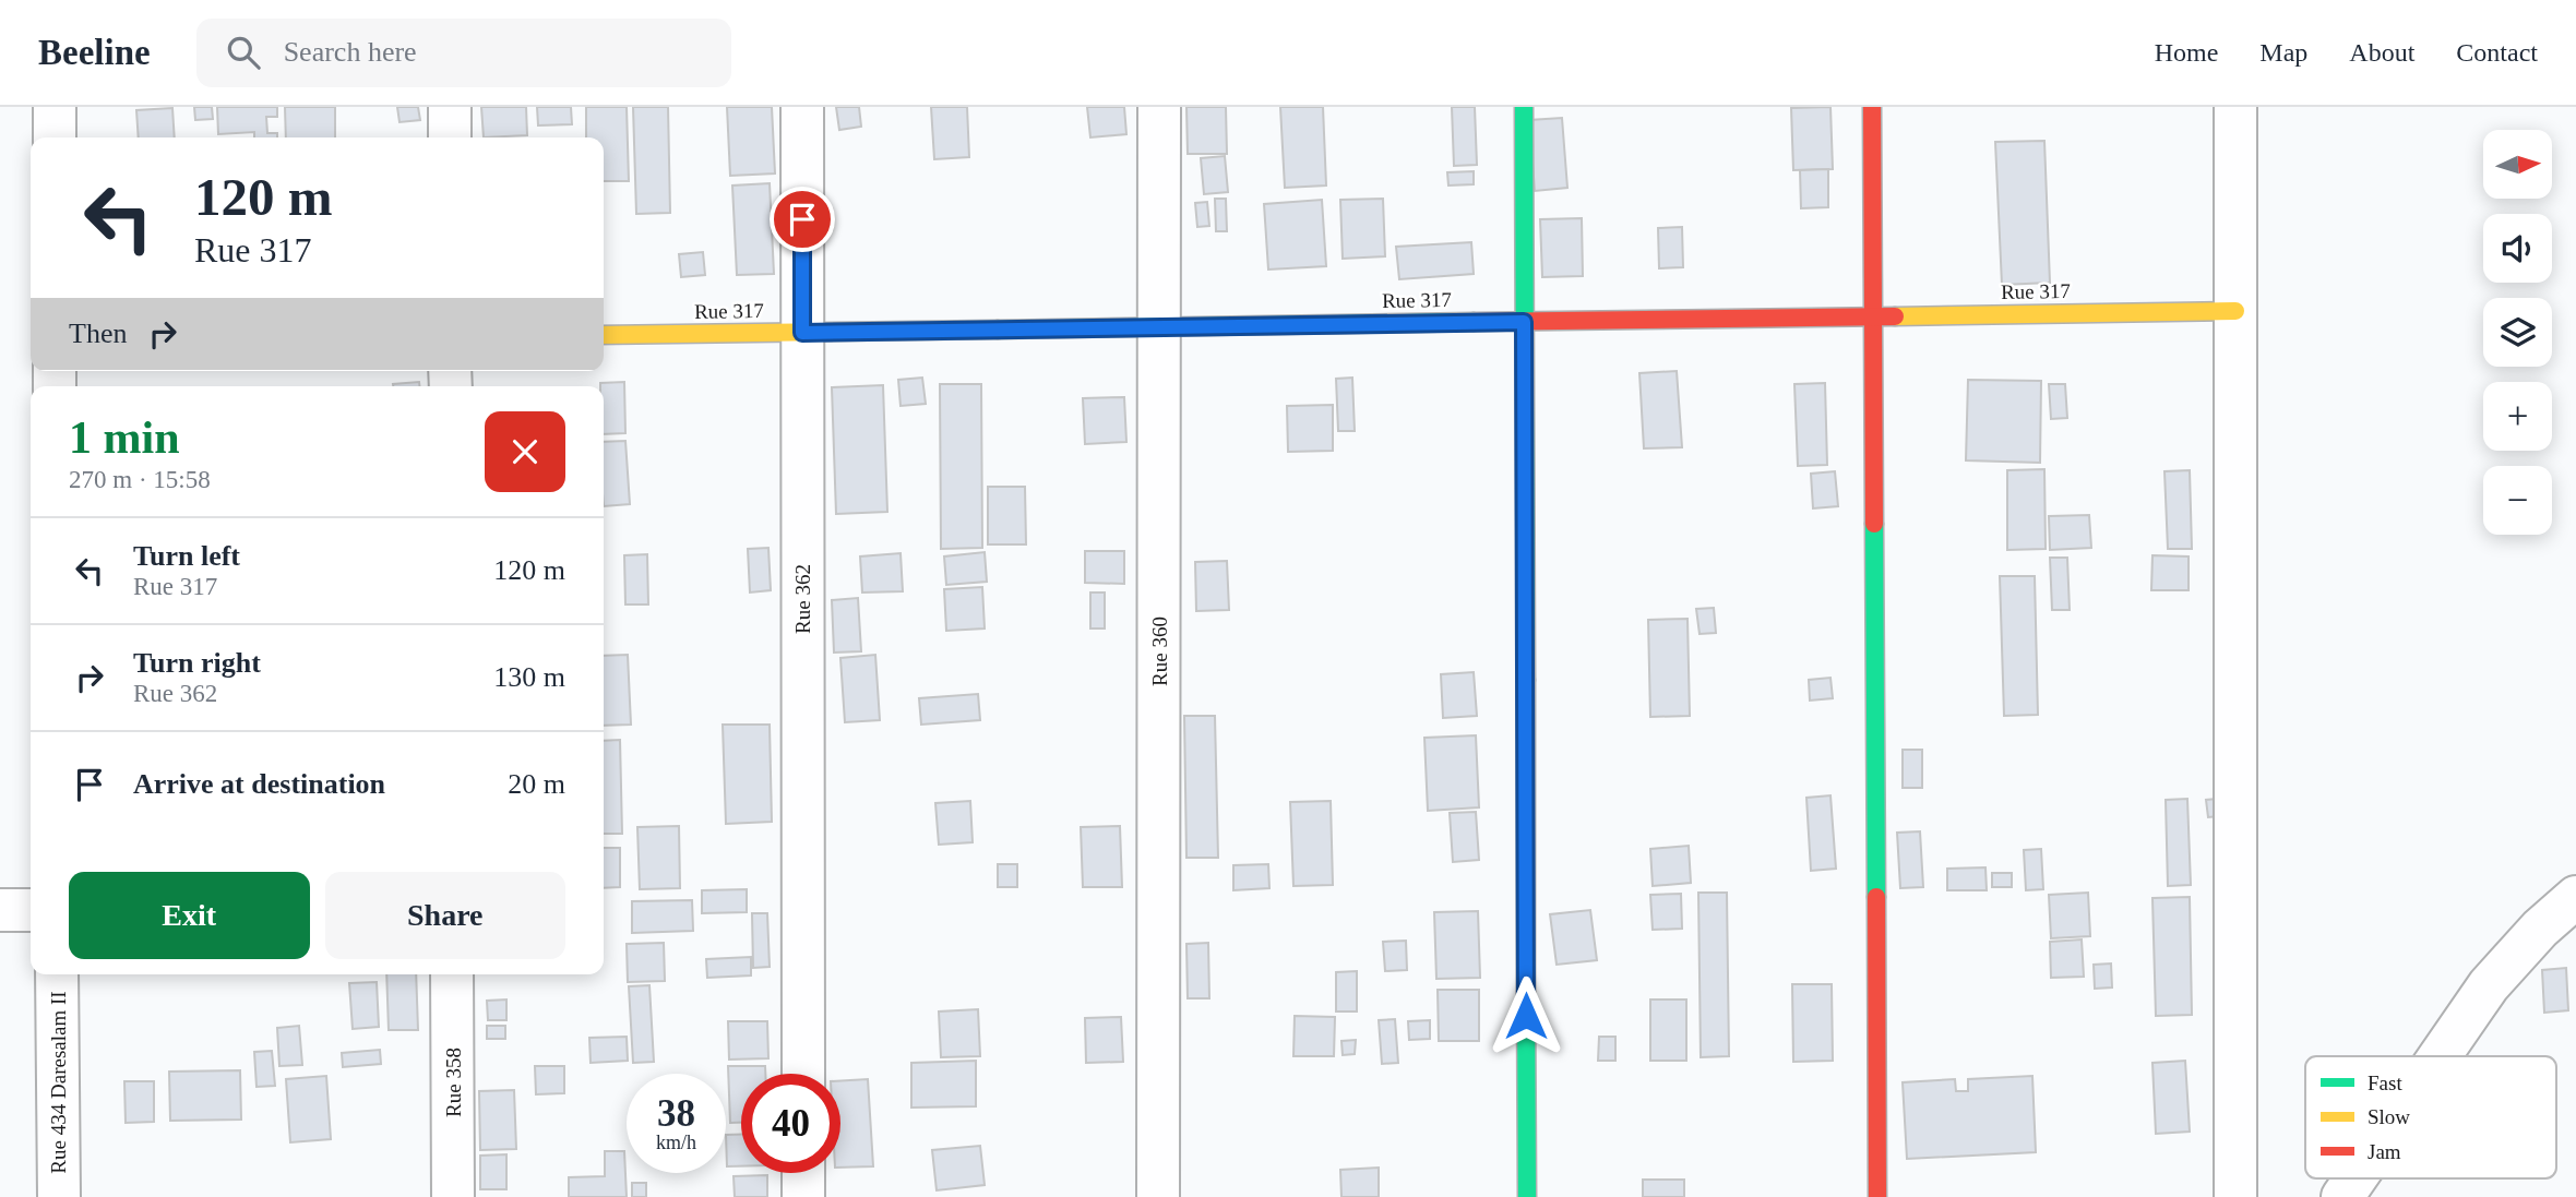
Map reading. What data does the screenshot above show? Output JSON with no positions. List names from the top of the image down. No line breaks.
{"streets":{"street":["Rue 317","Rue 362","Rue 360","Rue 434 Daresalam II","Rue 358"]},"crossings":[["Rue 317","Rue 362"],["Rue 317","Rue 360"]],"legend":["Fast","Slow","Jam"],"north":"right","page":{"header":"Beeline","search":"Search here","nav":["Home","Map","About","Contact"],"map_buttons":["+","−"],"turn":["120 m","Rue 317"],"then":"Then","heading":["1 min","270 m · 15:58"],"list":[{"name":"Turn left","note":"Rue 317","value":"120 m"},{"name":"Turn right","note":"Rue 362","value":"130 m"},{"name":"Arrive at destination","value":"20 m"}],"buttons":["Exit","Share"],"speed":"38 km/h","limit":"40"}}
